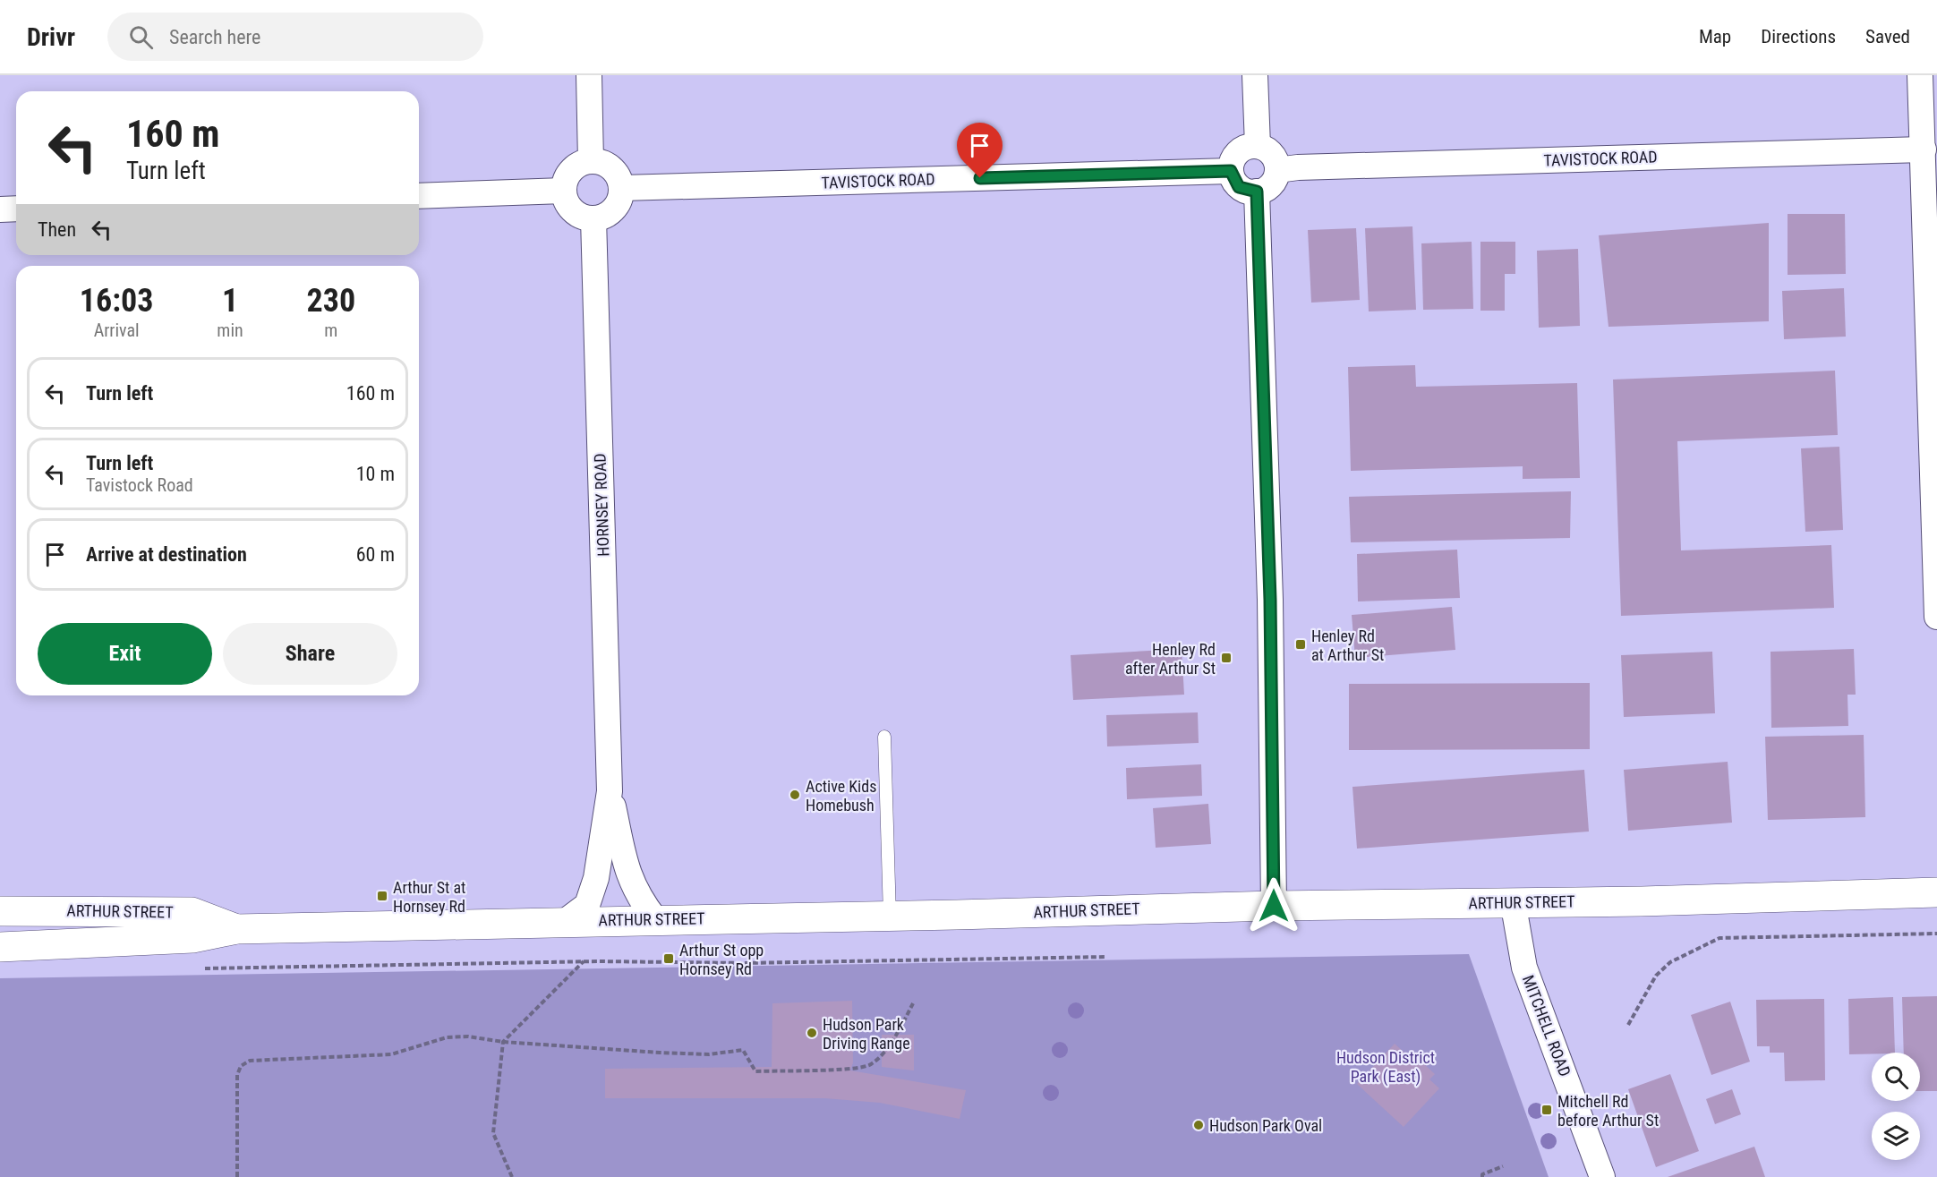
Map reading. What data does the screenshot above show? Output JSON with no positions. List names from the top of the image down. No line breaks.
{"streets":{"main road":["ARTHUR STREET"],"street":["TAVISTOCK ROAD","HORNSEY ROAD","MITCHELL ROAD"]},"crossings":[["TAVISTOCK ROAD","HORNSEY ROAD"],["HORNSEY ROAD","ARTHUR STREET"],["ARTHUR STREET","MITCHELL ROAD"]],"parks":["Hudson District Park (East)"],"places":{"transit":["Henley Rd at Arthur St","Henley Rd after Arthur St","Arthur St at Hornsey Rd","Arthur St opp Hornsey Rd","Mitchell Rd before Arthur St"],"other":["Active Kids Homebush","Hudson Park Driving Range","Hudson Park Oval"]},"page":{"header":"Drivr","search":"Search here","nav":["Map","Directions","Saved"],"turn":["160 m","Turn left"],"then":"Then","eta":["16:03","Arrival","1","min","230","m"],"list":[{"name":"Turn left","value":"160 m"},{"name":"Turn left","note":"Tavistock Road","value":"10 m"},{"name":"Arrive at destination","value":"60 m"}],"buttons":["Exit","Share"]}}
